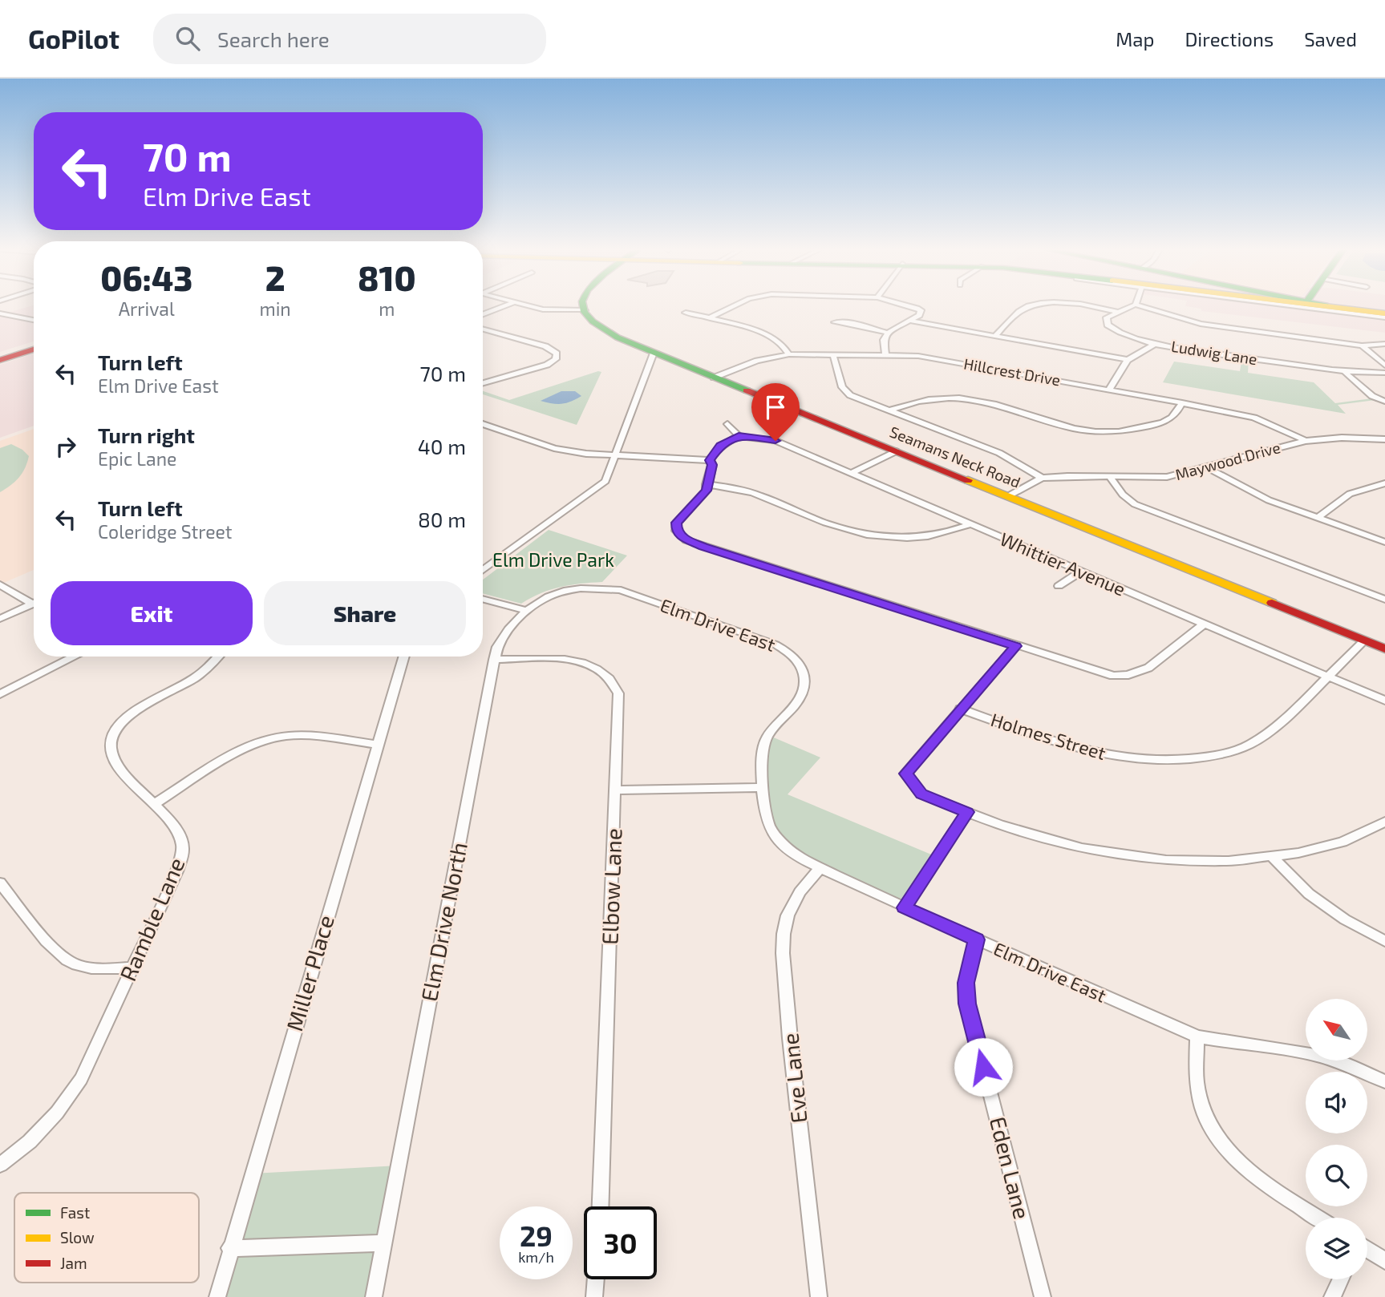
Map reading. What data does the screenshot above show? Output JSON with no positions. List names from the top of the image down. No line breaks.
{"streets":{"main road":["Seamans Neck Road"],"street":["Ludwig Lane","Hillcrest Drive","Maywood Drive","Whittier Avenue","Elm Drive East","Holmes Street","Elbow Lane","Ramble Lane","Elm Drive North","Miller Place","Eve Lane","Eden Lane"]},"crossings":[["Hillcrest Drive","Seamans Neck Road"],["Hillcrest Drive","Maywood Drive"],["Seamans Neck Road","Maywood Drive"],["Seamans Neck Road","Holmes Street"],["Whittier Avenue","Holmes Street"],["Elm Drive East","Elm Drive North"],["Elm Drive East","Eve Lane"],["Elm Drive East","Eden Lane"],["Elbow Lane","Elm Drive North"]],"parks":["Elm Drive Park"],"legend":["Fast","Slow","Jam"],"north":"top left","page":{"header":"GoPilot","search":"Search here","nav":["Map","Directions","Saved"],"turn":["70 m","Elm Drive East"],"eta":["06:43","Arrival","2","min","810","m"],"list":[{"name":"Turn left","note":"Elm Drive East","value":"70 m"},{"name":"Turn right","note":"Epic Lane","value":"40 m"},{"name":"Turn left","note":"Coleridge Street","value":"80 m"}],"buttons":["Exit","Share"],"speed":"29 km/h","limit":"30"}}
